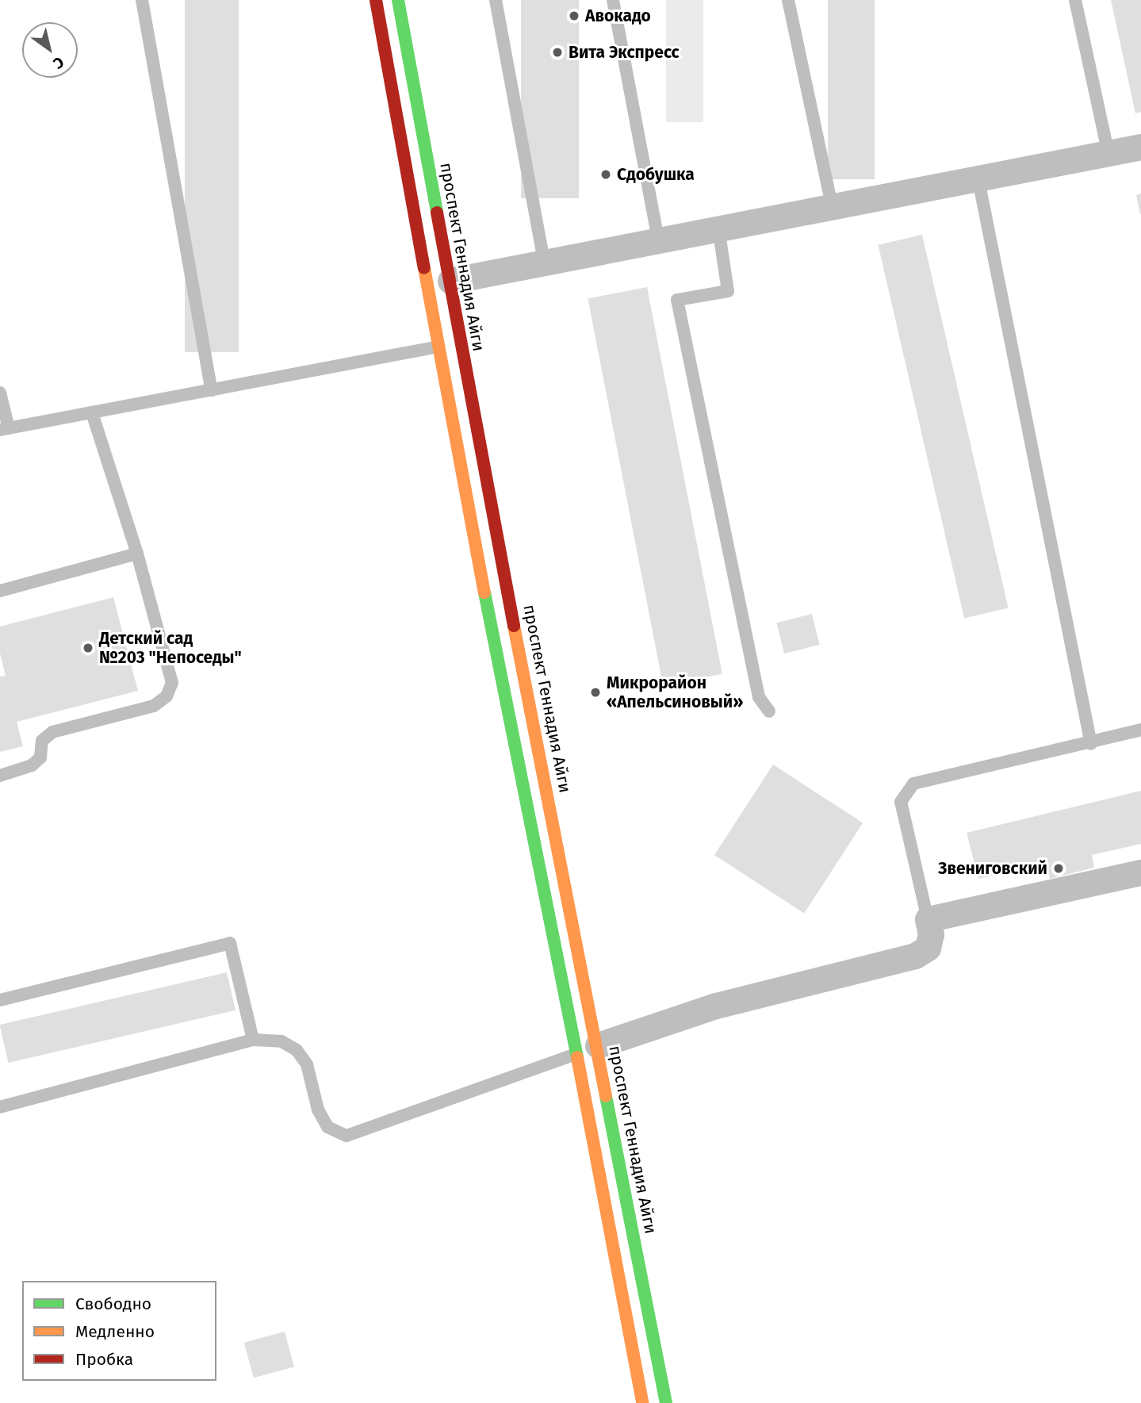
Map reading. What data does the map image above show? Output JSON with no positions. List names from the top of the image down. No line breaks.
{"streets":{"main road":["проспект Геннадия Айги"]},"places":["Авокадо","Вита Экспресс","Сдобушка","Детский сад №203 \"Непоседы\"","Микрорайон «Апельсиновый»","Звениговский"],"legend":["Свободно","Медленно","Пробка"],"north":"bottom right"}
